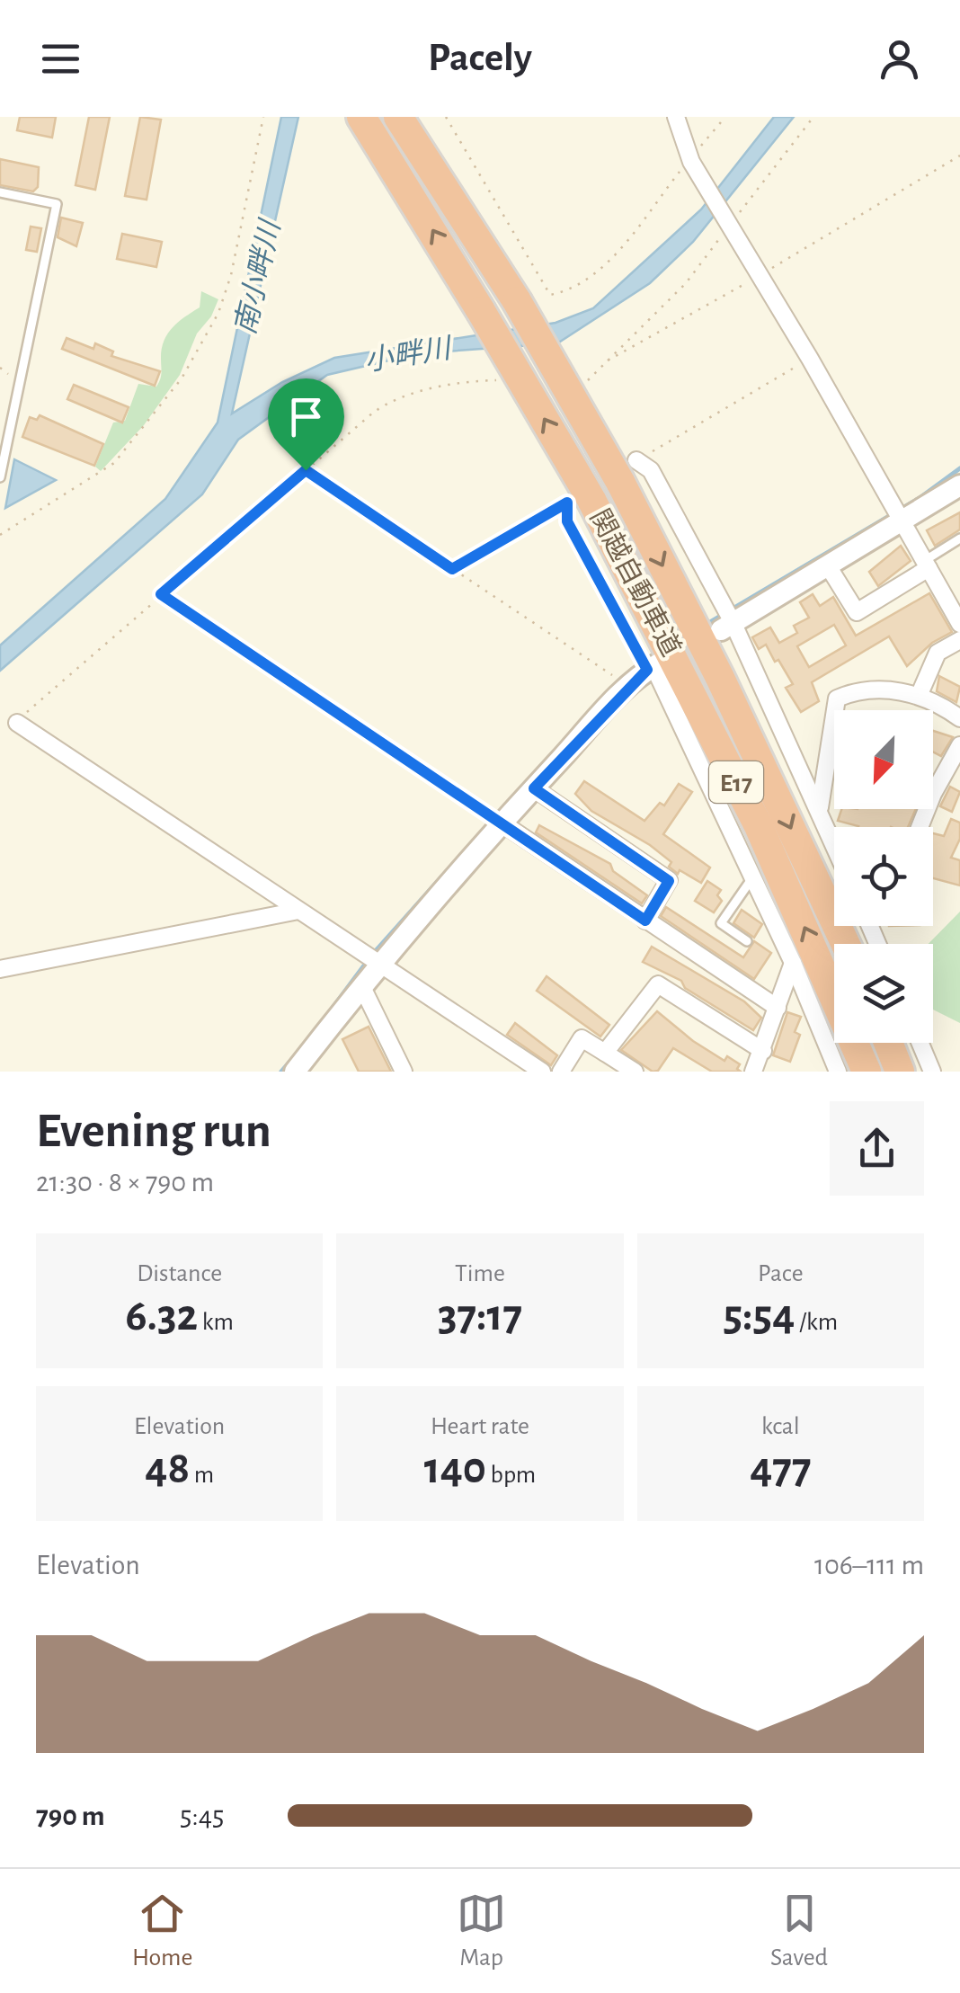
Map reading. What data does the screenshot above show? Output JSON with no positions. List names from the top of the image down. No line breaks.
{"streets":{"highway":["関越自動車道","E17"]},"water":["南小畔川","小畔川"],"north":"bottom left","page":{"header":"Pacely","heading":["Evening run","21:30 · 8 × 790 m"],"stats":[["Distance","6.32 km"],["Time","37:17"],["Pace","5:54 /km"],["Elevation","48 m"],["Heart rate","140 bpm"],["kcal","477"]],"chart":["Elevation","106–111 m"],"list":[{"name":"790 m","note":"5:45"}],"tabs":["Home","Map","Saved"]}}
